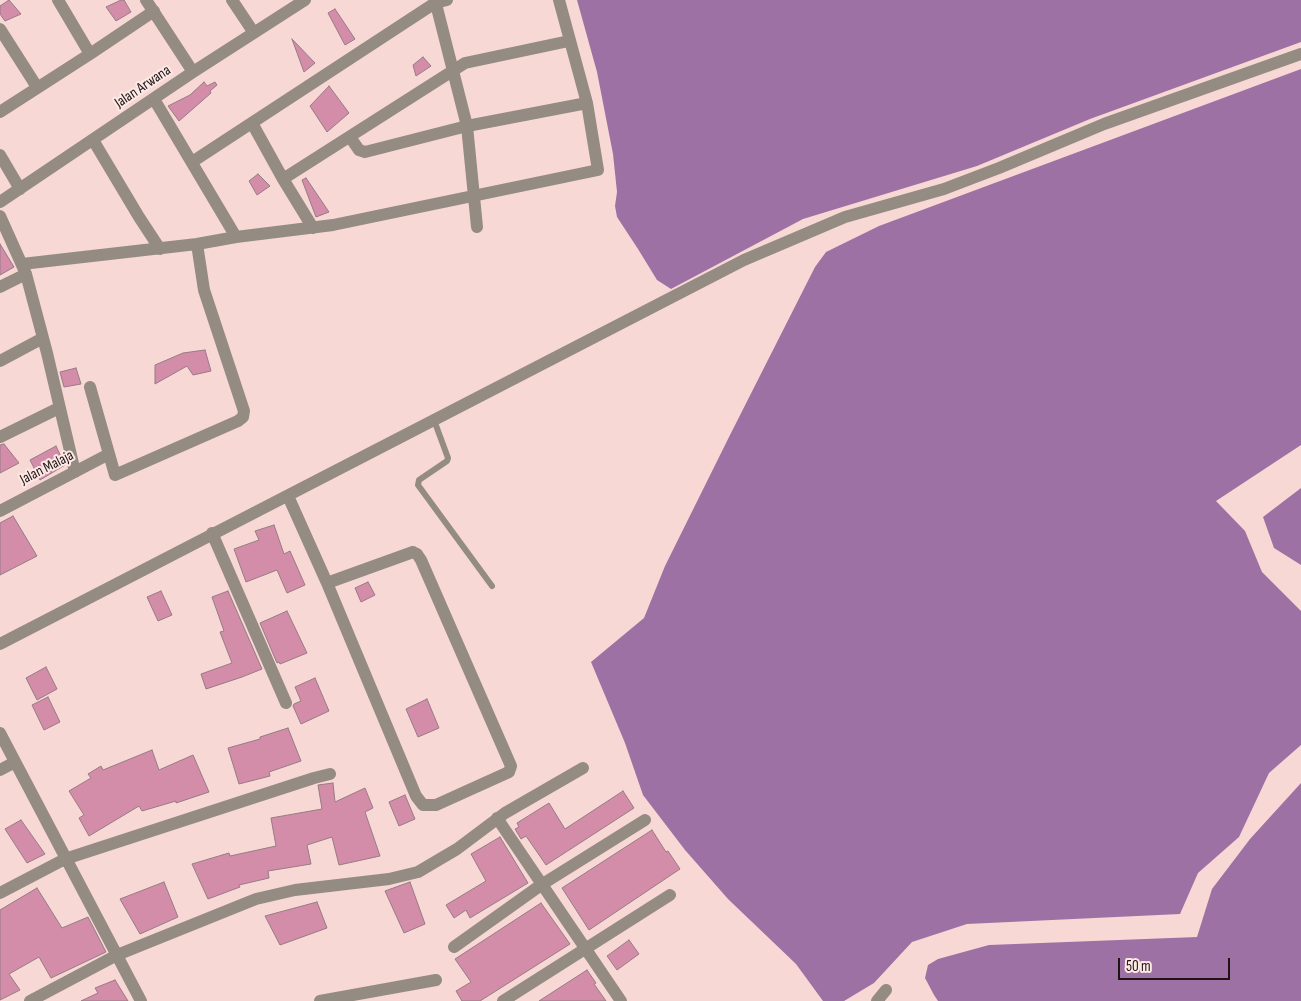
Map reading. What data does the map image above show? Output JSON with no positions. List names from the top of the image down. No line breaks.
{"streets":{"street":["Jalan Arwana","Jalan Malaja"]},"scale_bar":"50 m"}
